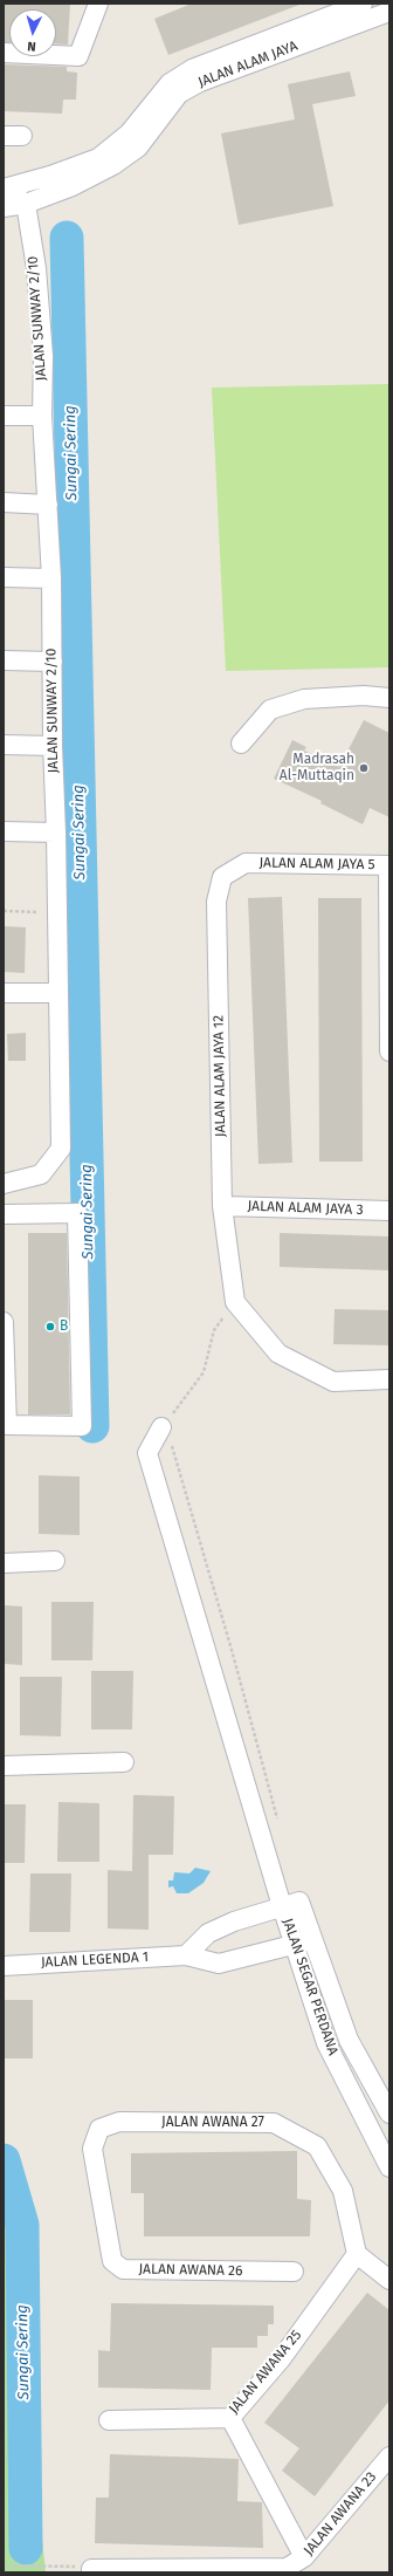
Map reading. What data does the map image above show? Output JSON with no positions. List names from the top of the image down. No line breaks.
{"streets":{"street":["JALAN ALAM JAYA","JALAN SUNWAY 2/10","JALAN ALAM JAYA 5","JALAN ALAM JAYA 12","JALAN ALAM JAYA 3","JALAN LEGENDA 1","JALAN SEGAR PERDANA","JALAN AWANA 27","JALAN AWANA 26","JALAN AWANA 25","JALAN AWANA 23"]},"crossings":[["JALAN ALAM JAYA","JALAN SUNWAY 2/10"],["JALAN ALAM JAYA 5","JALAN ALAM JAYA 12"],["JALAN ALAM JAYA 12","JALAN ALAM JAYA 3"],["JALAN LEGENDA 1","JALAN SEGAR PERDANA"],["JALAN AWANA 27","JALAN AWANA 26"],["JALAN AWANA 27","JALAN AWANA 25"]],"water":["Sungai Sering"],"places":["Madrasah Al-Muttaqin","B"],"north":"bottom"}
